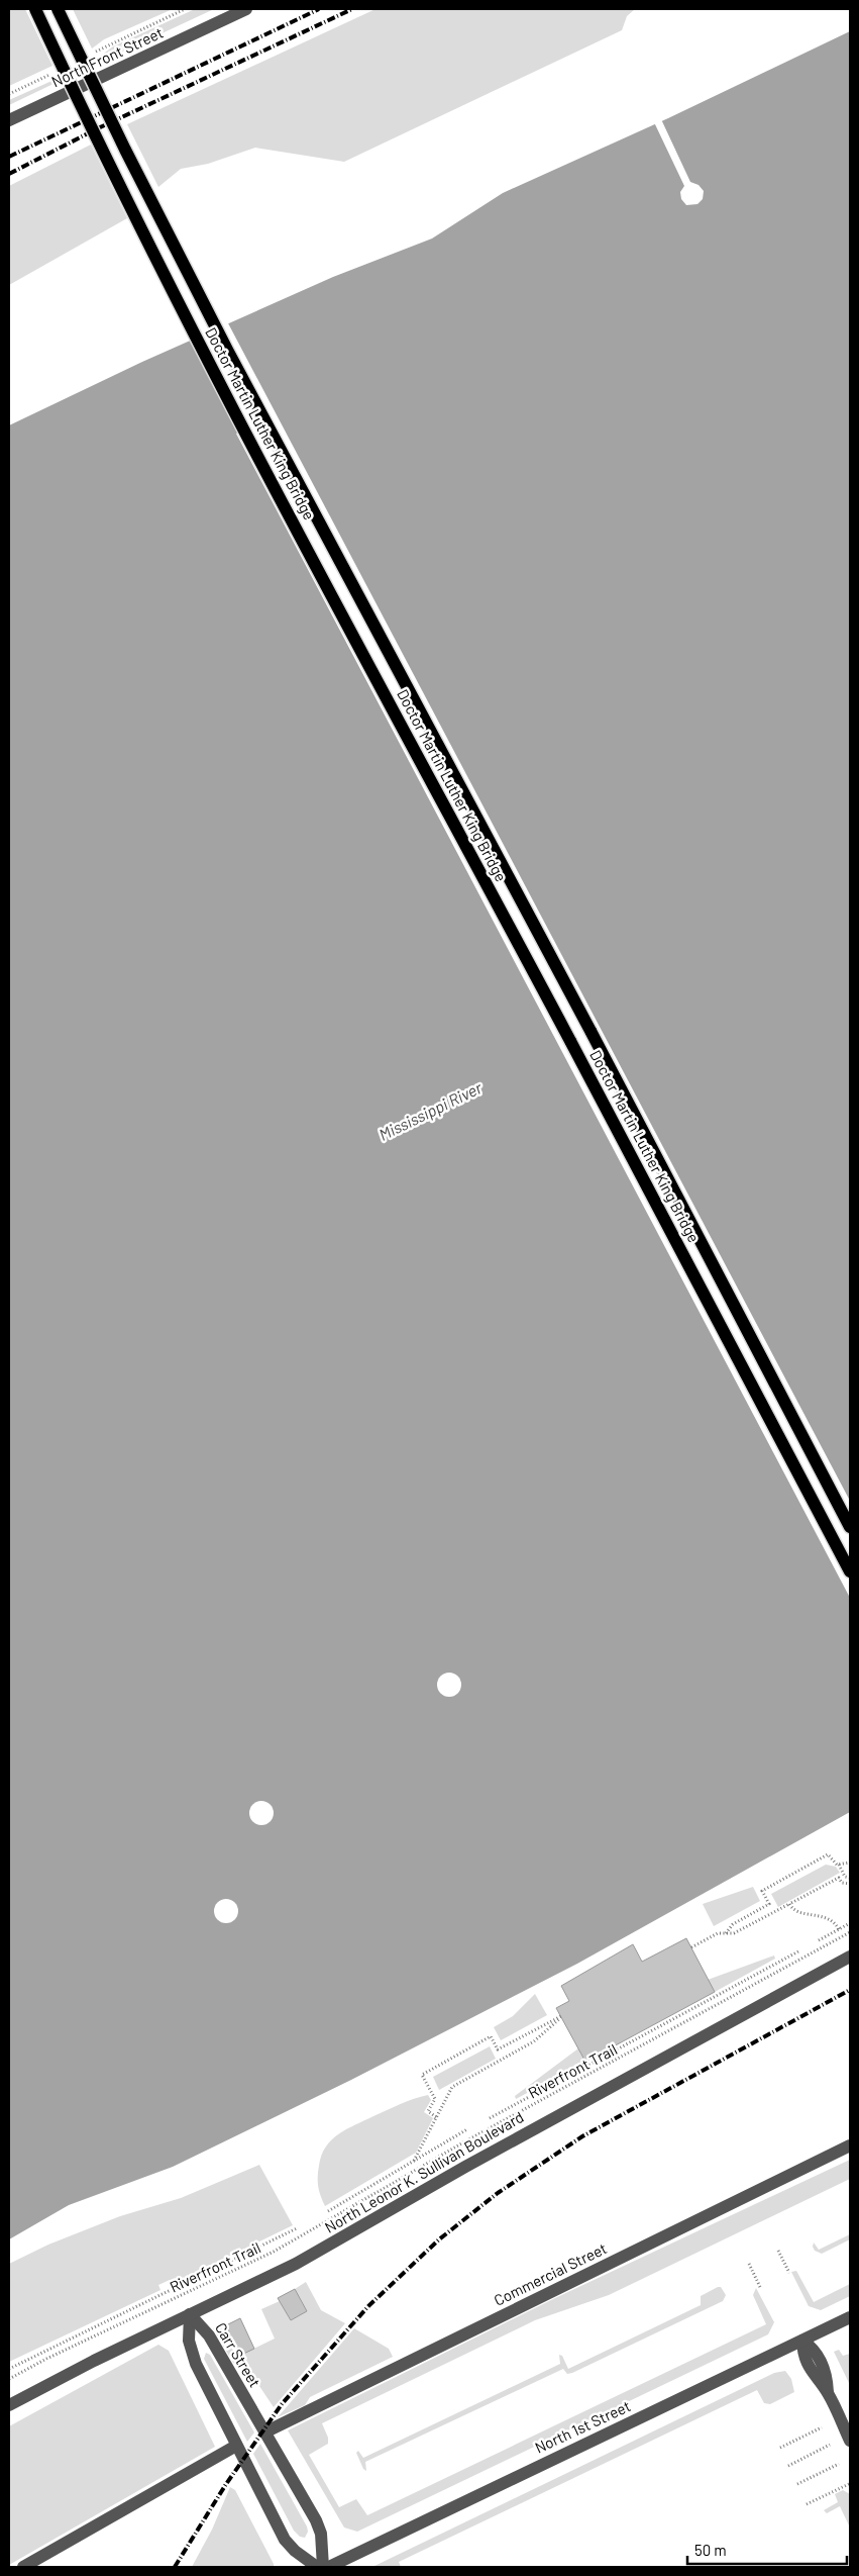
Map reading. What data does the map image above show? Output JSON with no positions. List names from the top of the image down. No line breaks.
{"streets":{"main road":["Doctor Martin Luther King Bridge"],"street":["North Front Street","North Leonor K. Sullivan Boulevard","Commercial Street","Carr Street","North 1st Street"],"path":["Riverfront Trail"]},"crossings":[["North Leonor K. Sullivan Boulevard","Carr Street"],["Commercial Street","Carr Street"]],"water":["Mississippi River"],"scale_bar":"50 m"}
